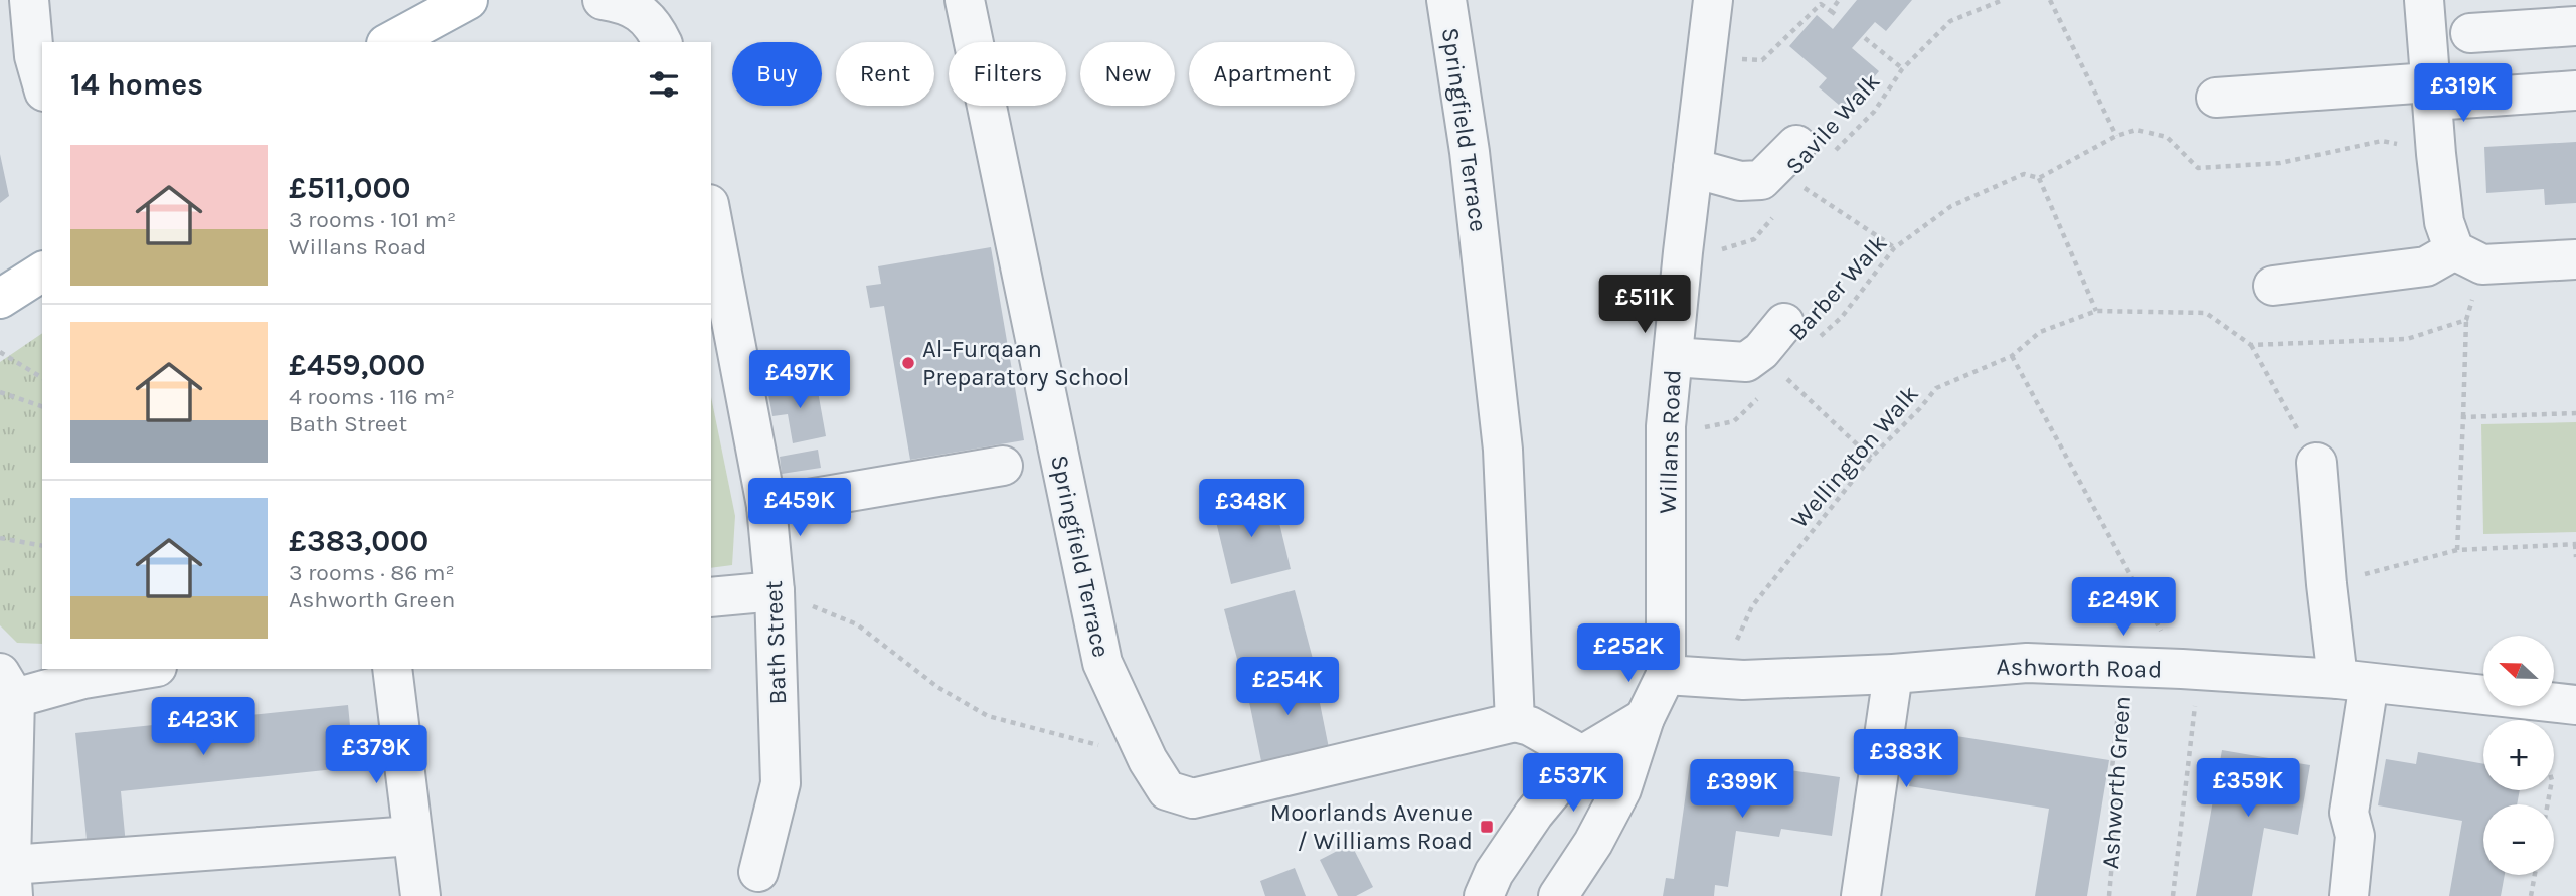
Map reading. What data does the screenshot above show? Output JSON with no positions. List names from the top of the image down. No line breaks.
{"streets":{"street":["Springfield Terrace","Willans Road","Bath Street","Ashworth Road"],"path":["Savile Walk","Barber Walk","Wellington Walk","Ashworth Green"]},"crossings":[["Willans Road","Ashworth Road"],["Wellington Walk","Ashworth Road"],["Ashworth Road","Ashworth Green"]],"places":{"other":["Al-Furqaan Preparatory School"],"transit":["Moorlands Avenue / Williams Road"]},"north":"left","page":{"chip":["Buy","Rent","Filters","New","Apartment"],"heading":"14 homes","price":["£319K","£511K","£497K","£459K","£348K","£249K","£252K","£254K","£423K","£379K","£383K","£537K","£359K","£399K"],"list":[{"name":"£511,000","note":"3 rooms · 101 m² · Willans Road"},{"name":"£459,000","note":"4 rooms · 116 m² · Bath Street"},{"name":"£383,000","note":"3 rooms · 86 m² · Ashworth Green"}],"map_buttons":["+","−"]}}
